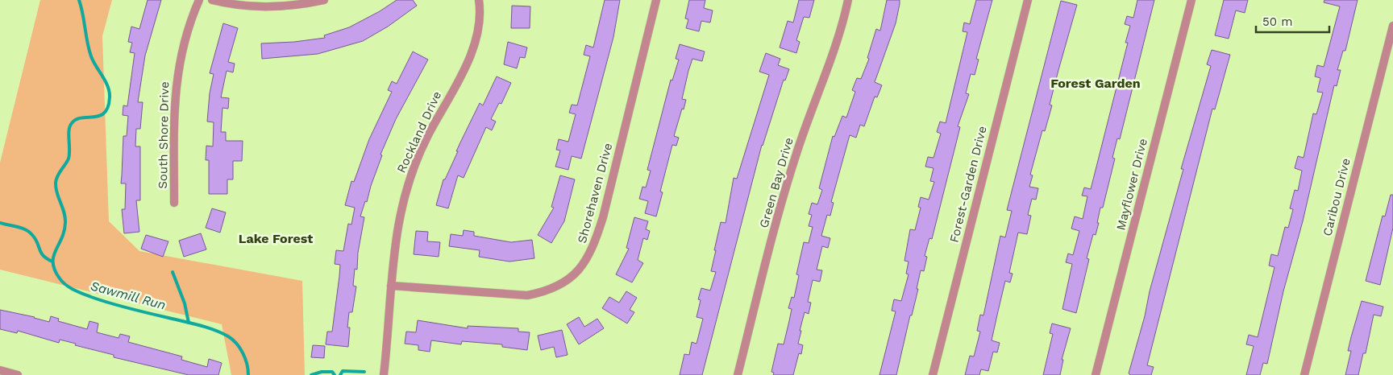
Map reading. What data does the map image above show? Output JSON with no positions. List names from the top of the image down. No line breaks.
{"streets":{"street":["Rockland Drive","South Shore Drive","Green Bay Drive","Forest-Garden Drive","Mayflower Drive","Shorehaven Drive","Caribou Drive"]},"crossings":[["Rockland Drive","Shorehaven Drive"]],"districts":["Forest Garden","Lake Forest"],"water":["Sawmill Run"],"scale_bar":"50 m"}
